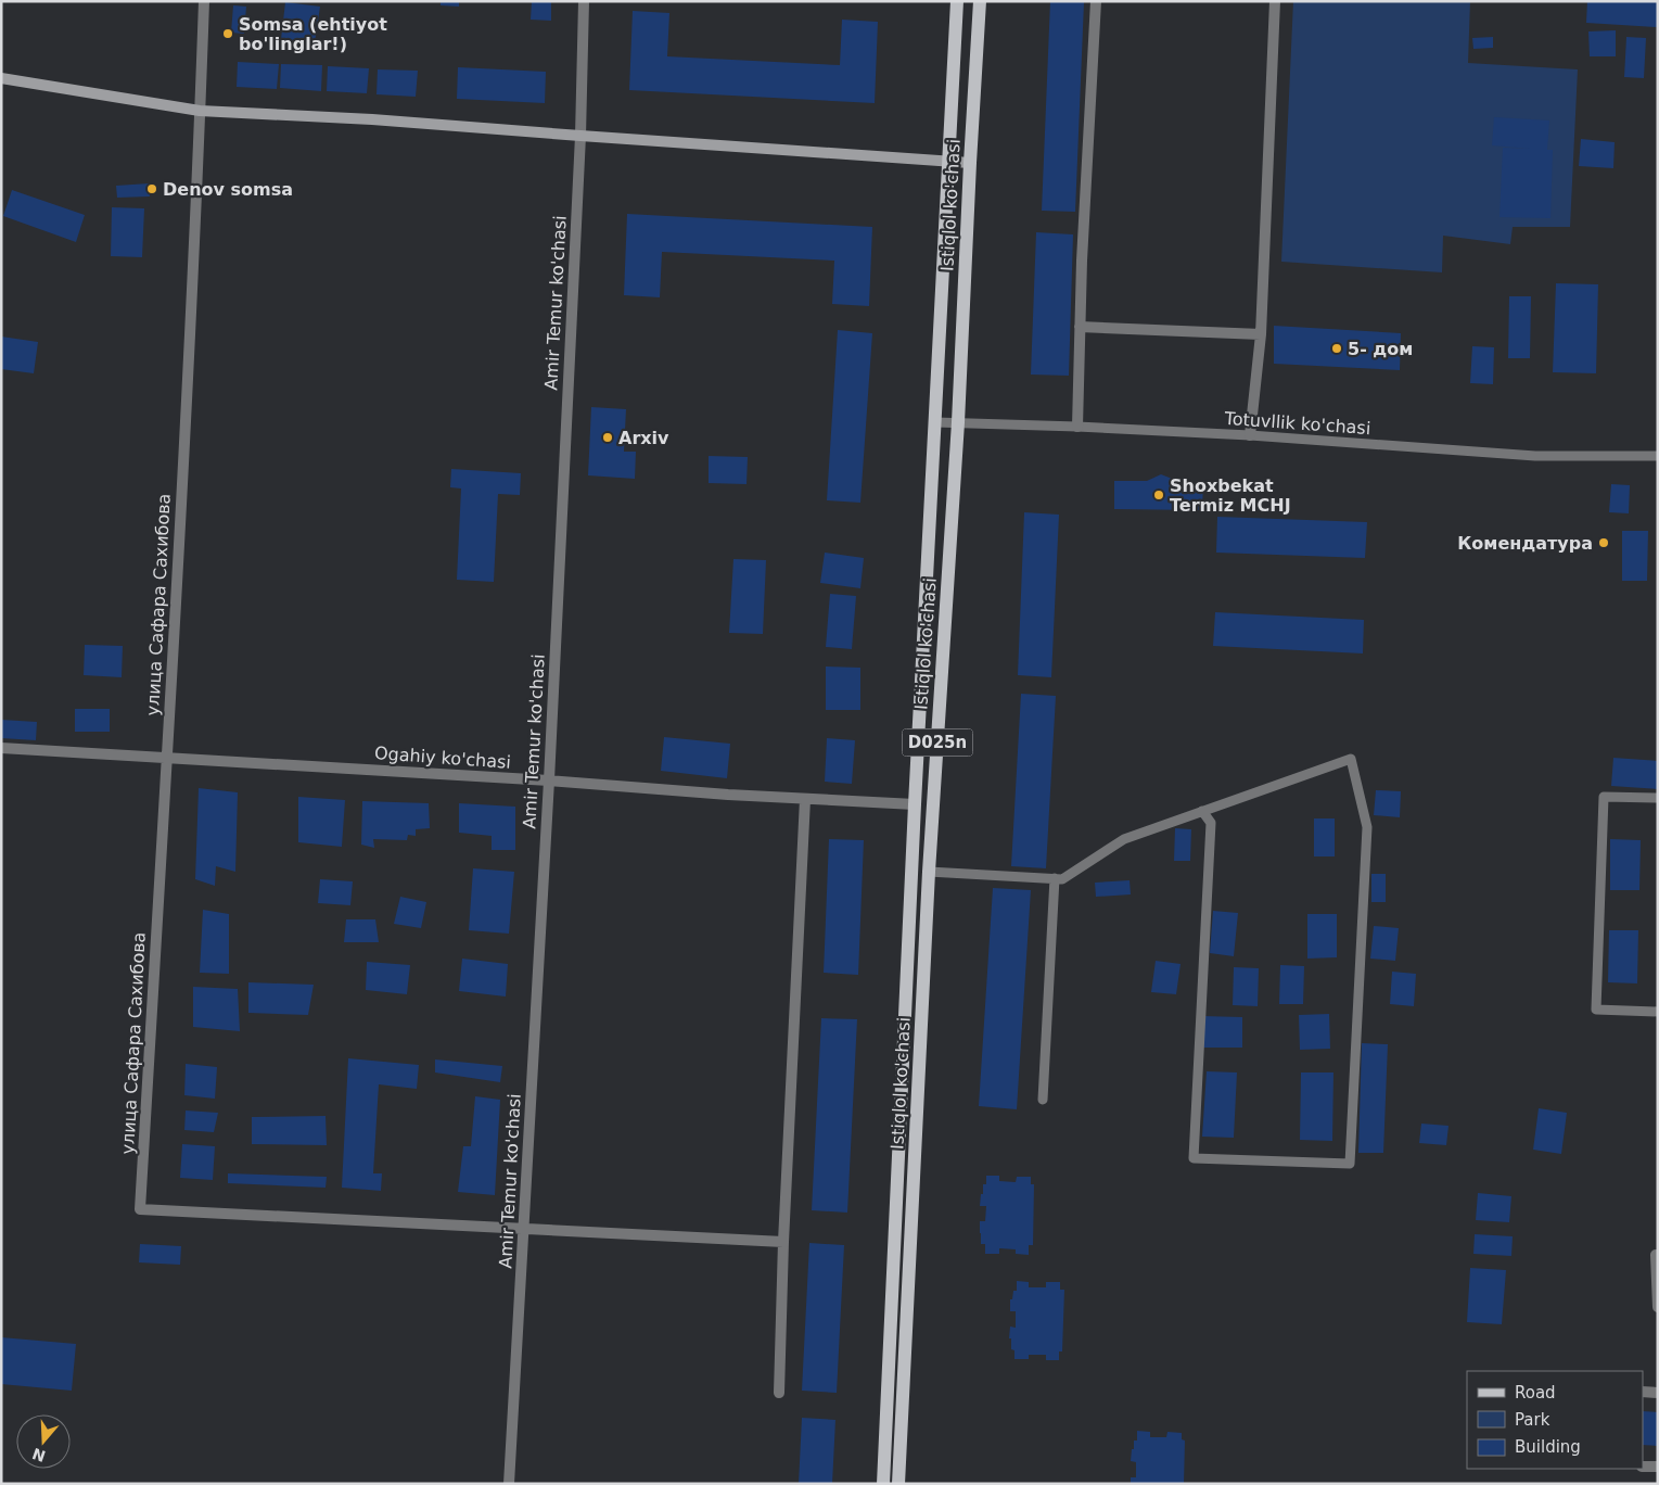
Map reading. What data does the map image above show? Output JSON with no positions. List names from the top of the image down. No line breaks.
{"streets":{"main road":["Istiqlol ko'chasi","D025n"],"street":["Amir Temur ko'chasi","улица Сафара Сахибова","Ogahiy ko'chasi"],"lane":["Totuvllik ko'chasi"]},"crossings":[["Istiqlol ko'chasi","Totuvllik ko'chasi"],["Istiqlol ko'chasi","Ogahiy ko'chasi"],["Amir Temur ko'chasi","улица Сафара Сахибова"],["Amir Temur ko'chasi","Ogahiy ko'chasi"],["улица Сафара Сахибова","Ogahiy ko'chasi"]],"places":["Somsa (ehtiyot bo'linglar!)","Denov somsa","5- дом","Arxiv","Shoxbekat Termiz MCHJ","Комендатура"],"legend":["Road","Park","Building"],"north":"bottom"}
